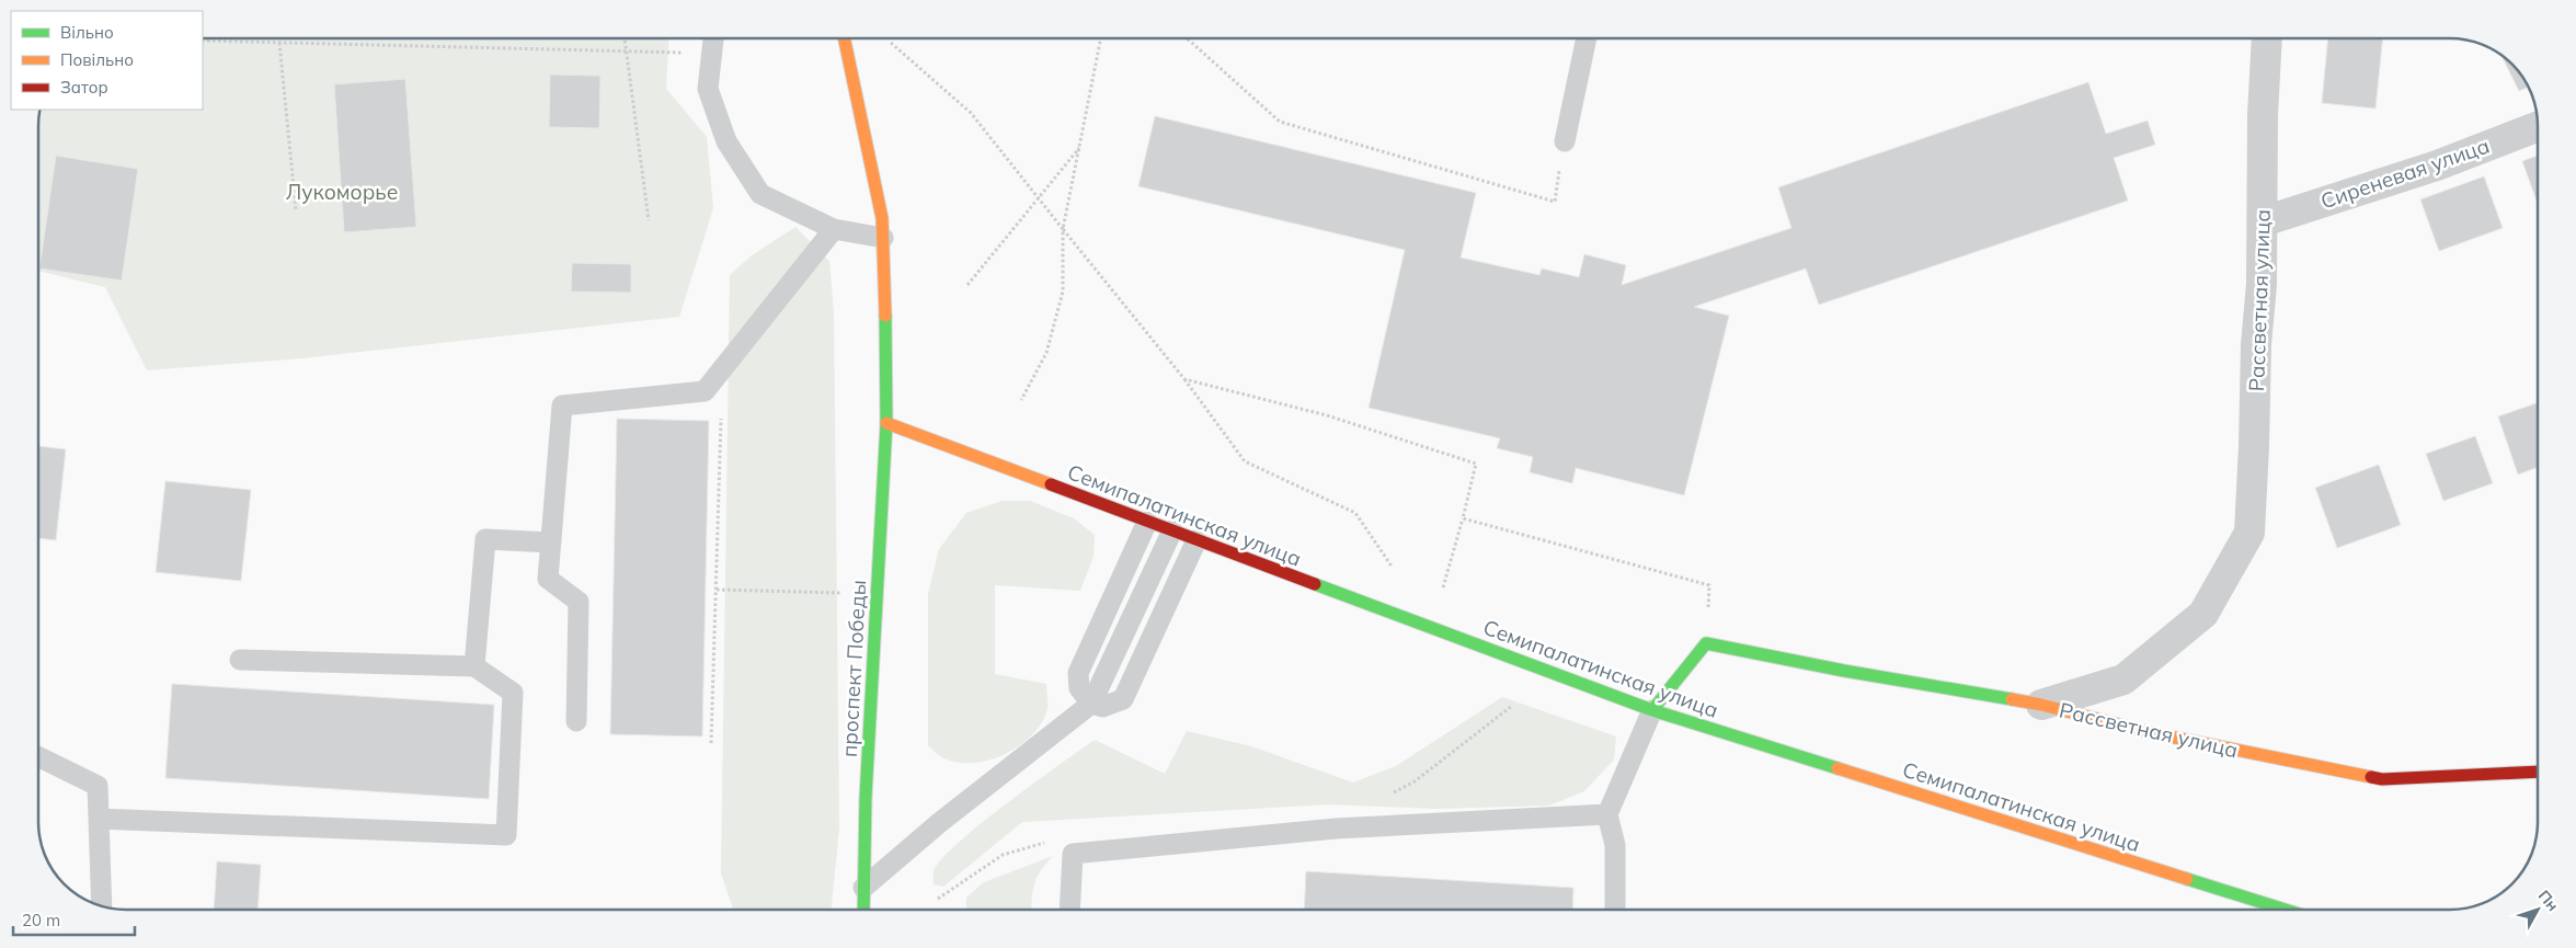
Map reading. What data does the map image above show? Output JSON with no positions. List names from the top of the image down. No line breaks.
{"streets":{"main road":["Рассветная улица","Семипалатинская улица","проспект Победы"],"street":["Сиреневая улица"]},"crossings":[["Сиреневая улица","Рассветная улица"],["Семипалатинская улица","проспект Победы"]],"parks":["Лукоморье"],"legend":["Вільно","Повільно","Затор"],"scale_bar":"20 m","north":"top right"}
